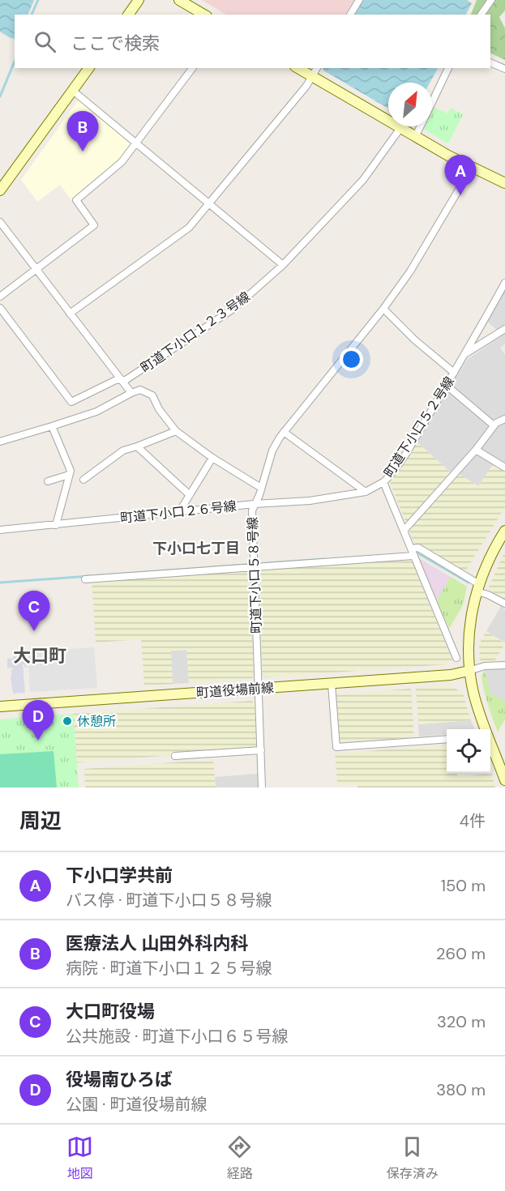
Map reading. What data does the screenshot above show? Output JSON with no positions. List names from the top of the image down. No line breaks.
{"streets":{"street":["町道下小口１２３号線","町道下小口５２号線","町道下小口２６号線","町道下小口５８号線","町道役場前線"]},"crossings":[["町道下小口５２号線","町道下小口２６号線"],["町道下小口２６号線","町道下小口５８号線"],["町道下小口５８号線","町道役場前線"]],"districts":["下小口七丁目","大口町"],"places":["休憩所"],"north":"top right","page":{"search":"ここで検索","pins":["B","A","C","D"],"heading":["周辺","4件"],"list":[{"mark":"A","name":"下小口学共前","note":"バス停 · 町道下小口５８号線","value":"150 m"},{"mark":"B","name":"医療法人 山田外科内科","note":"病院 · 町道下小口１２５号線","value":"260 m"},{"mark":"C","name":"大口町役場","note":"公共施設 · 町道下小口６５号線","value":"320 m"},{"mark":"D","name":"役場南ひろば","note":"公園 · 町道役場前線","value":"380 m"}],"nav":["地図","経路","保存済み"]}}
